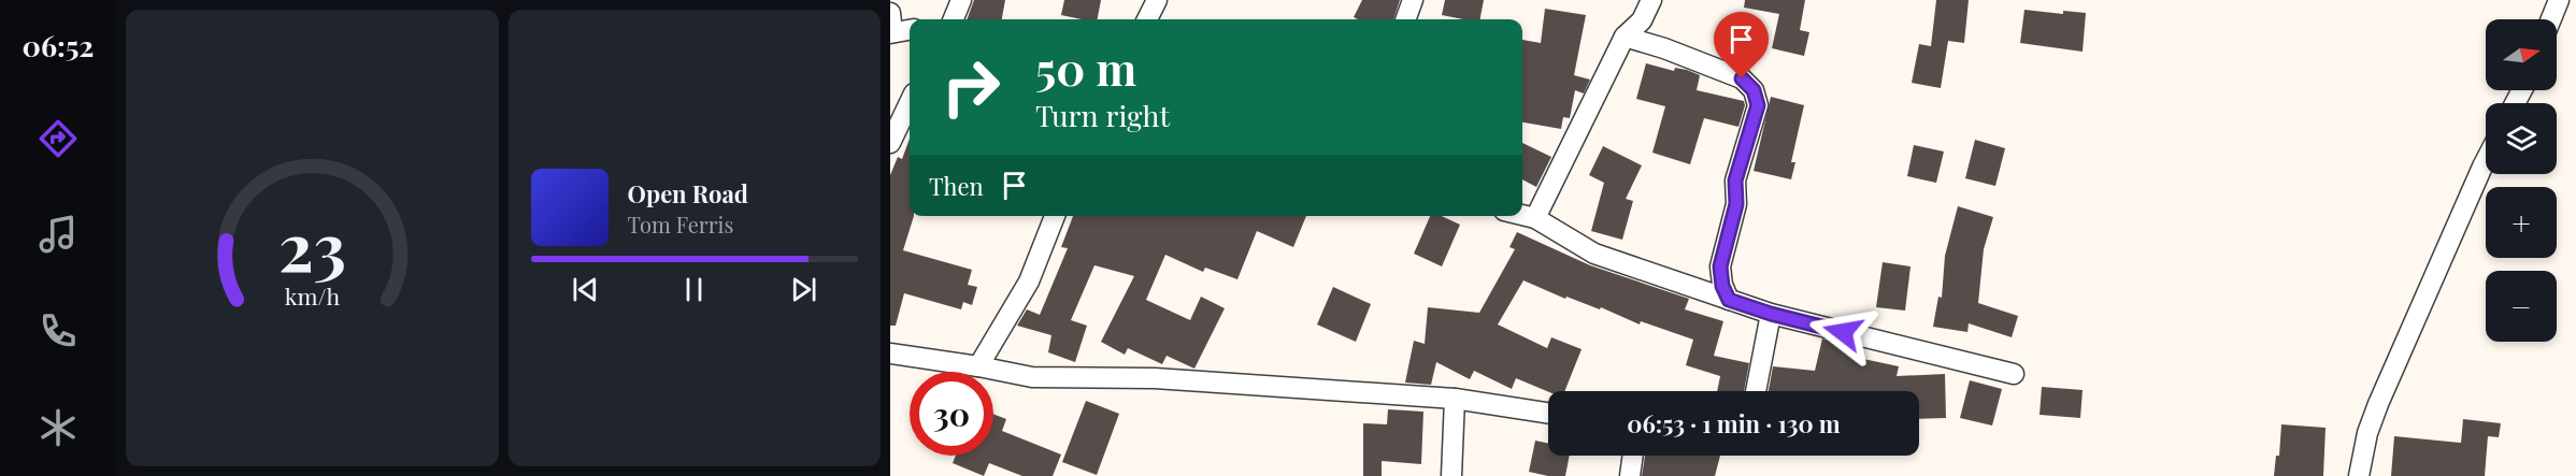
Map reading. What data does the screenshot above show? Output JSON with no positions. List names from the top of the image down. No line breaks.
{"north":"right","page":{"tabs":"06:52","map_buttons":["+","−"],"turn":["50 m","Turn right"],"then":"Then","song":["Open Road","Tom Ferris"],"limit":"30","trip":"06:53 · 1 min · 130 m","gauge":["23","km/h"]}}
